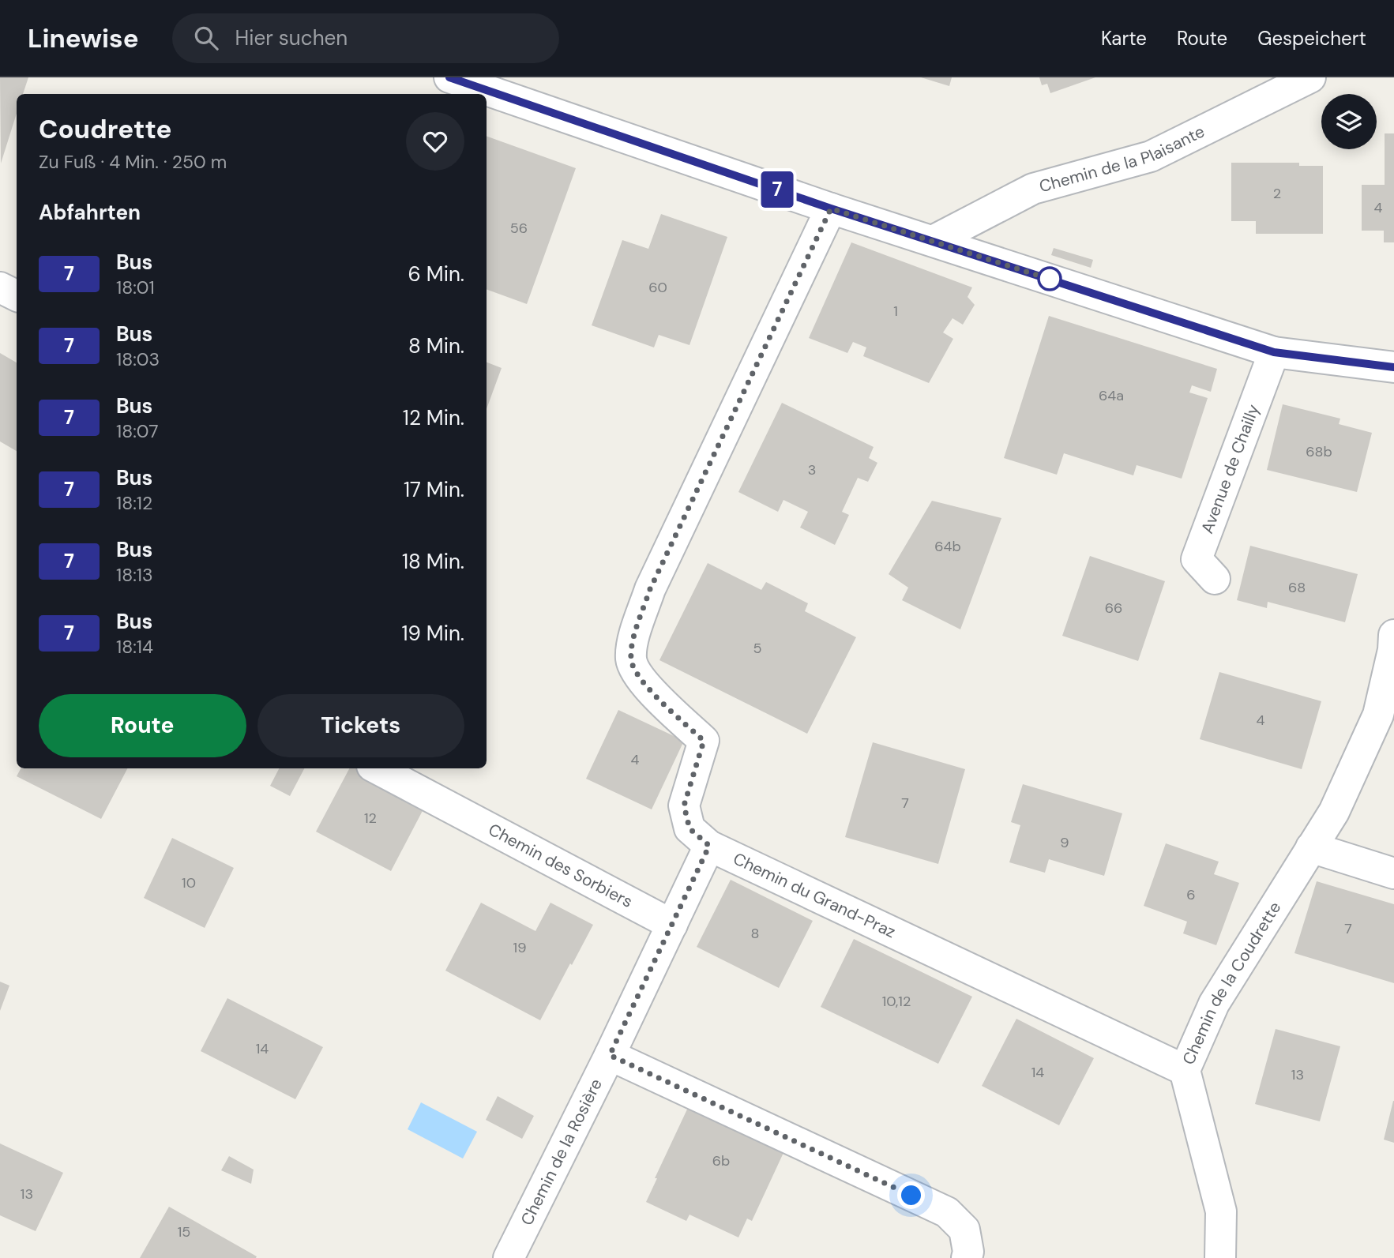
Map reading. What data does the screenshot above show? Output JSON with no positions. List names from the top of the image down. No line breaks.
{"streets":{"street":["Chemin de la Plaisante","Avenue de Chailly","Chemin des Sorbiers","Chemin du Grand-Praz","Chemin de la Coudrette","Chemin de la Rosière"]},"crossings":[["Chemin des Sorbiers","Chemin de la Rosière"],["Chemin du Grand-Praz","Chemin de la Coudrette"]],"lines":["bus line 7"],"house_numbers":["2","4","56","60","1","64a","68b","3","64b","68","66","5","4","4","7","12","9","10","6","7","8","19","10,12","14","14","13","6b","13","15"],"page":{"header":"Linewise","search":"Hier suchen","nav":["Karte","Route","Gespeichert"],"on_map":"7","heading":[["Coudrette","Zu Fuß · 4 Min. · 250 m"],"Abfahrten"],"list":[{"mark":"7","name":"Bus","note":"18:01","value":"6 Min."},{"mark":"7","name":"Bus","note":"18:03","value":"8 Min."},{"mark":"7","name":"Bus","note":"18:07","value":"12 Min."},{"mark":"7","name":"Bus","note":"18:12","value":"17 Min."},{"mark":"7","name":"Bus","note":"18:13","value":"18 Min."},{"mark":"7","name":"Bus","note":"18:14","value":"19 Min."}],"buttons":["Route","Tickets"]}}
